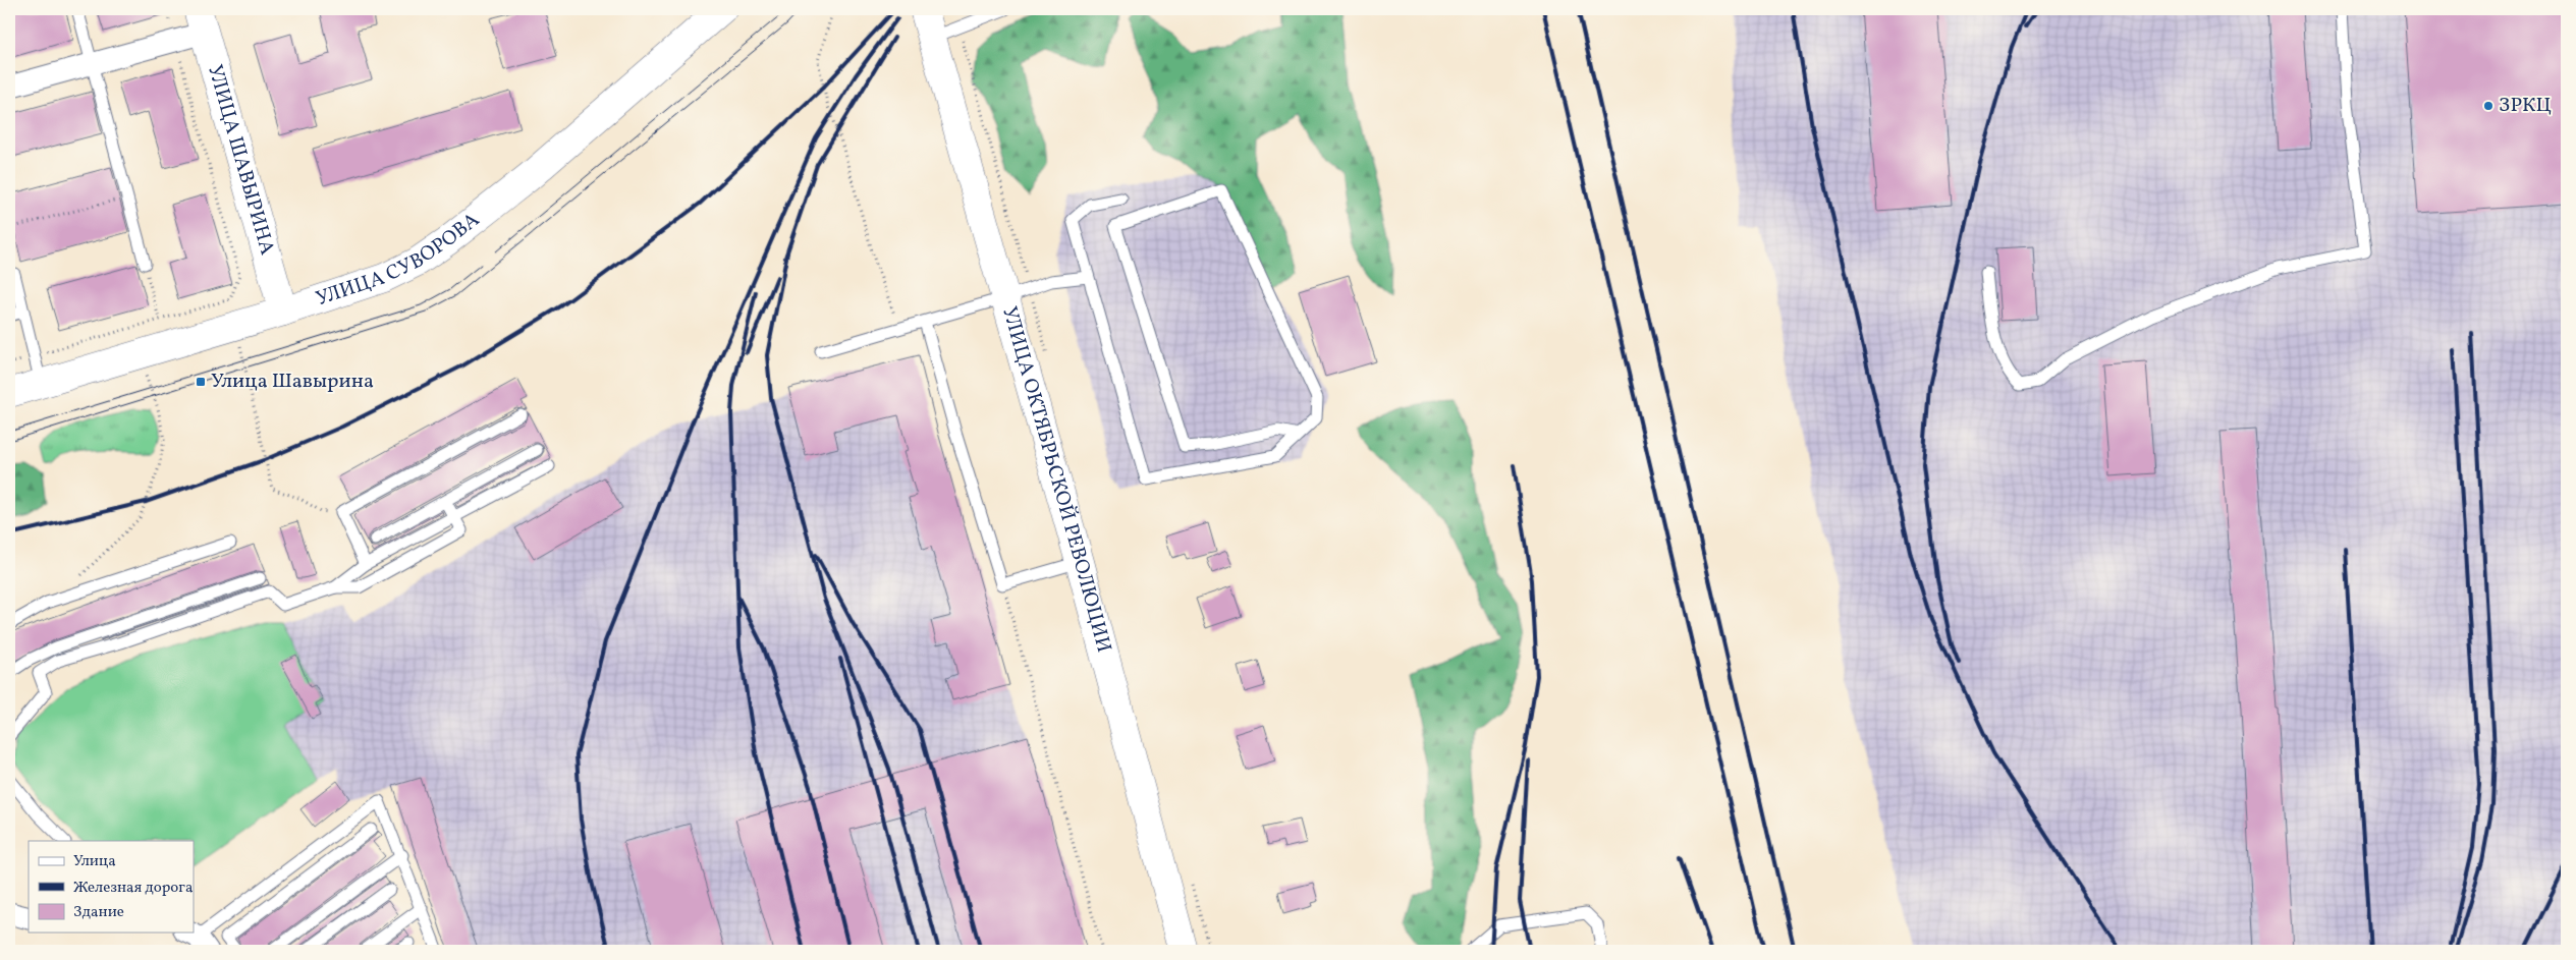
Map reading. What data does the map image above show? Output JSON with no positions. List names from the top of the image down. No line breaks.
{"streets":{"street":["УЛИЦА ШАВЫРИНА","УЛИЦА СУВОРОВА","УЛИЦА ОКТЯБРЬСКОЙ РЕВОЛЮЦИИ"]},"crossings":[["УЛИЦА ШАВЫРИНА","УЛИЦА СУВОРОВА"]],"places":{"other":["ЗРКЦ"],"transit":["Улица Шавырина"]},"legend":["Улица","Железная дорога","Здание"]}
